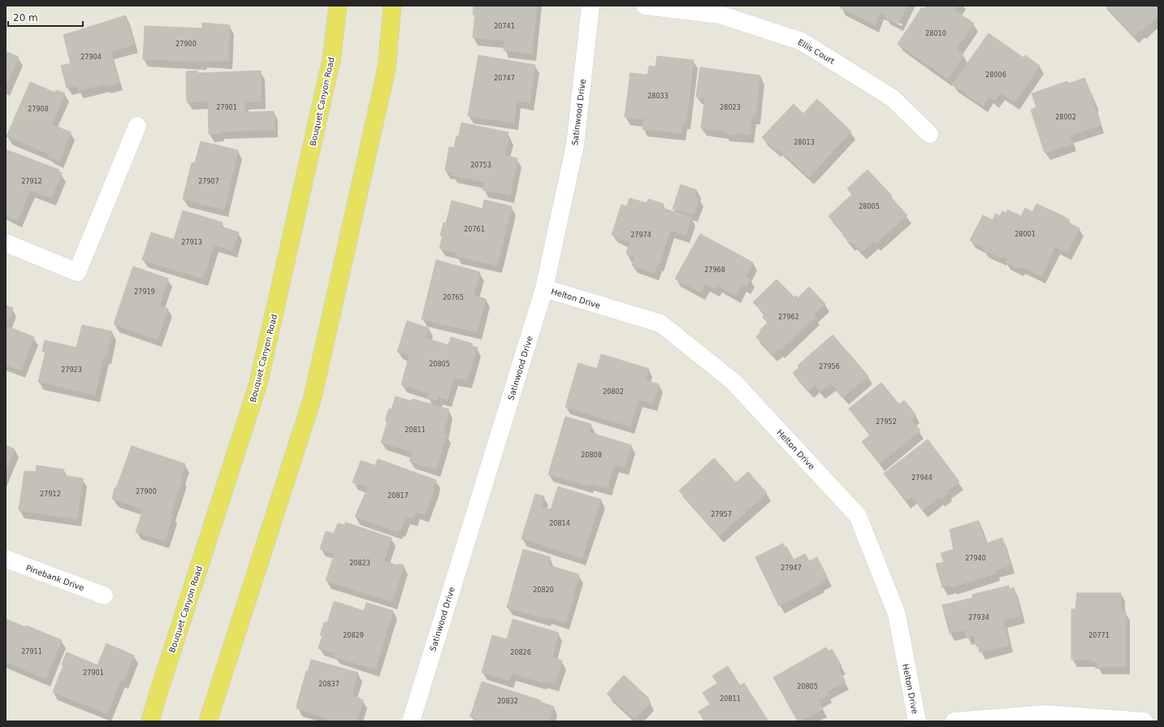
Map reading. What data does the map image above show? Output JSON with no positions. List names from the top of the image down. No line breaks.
{"streets":{"main road":["Bouquet Canyon Road"],"street":["Ellis Court","Satinwood Drive","Helton Drive","Pinebank Drive"]},"crossings":[["Satinwood Drive","Helton Drive"]],"house_numbers":["20741","28010","27900","27904","28006","20747","28033","27901","28023","27908","28002","28013","20753","27912","27907","28005","20761","28001","27974","27913","27968","27919","20765","27962","20805","27956","27923","20802","27952","20811","20808","27944","27900","27912","20817","27957","20814","27940","20823","27947","20820","27934","20829","20771","27911","20826","27901","20837","20805","20811","20832"],"scale_bar":"20 m"}
